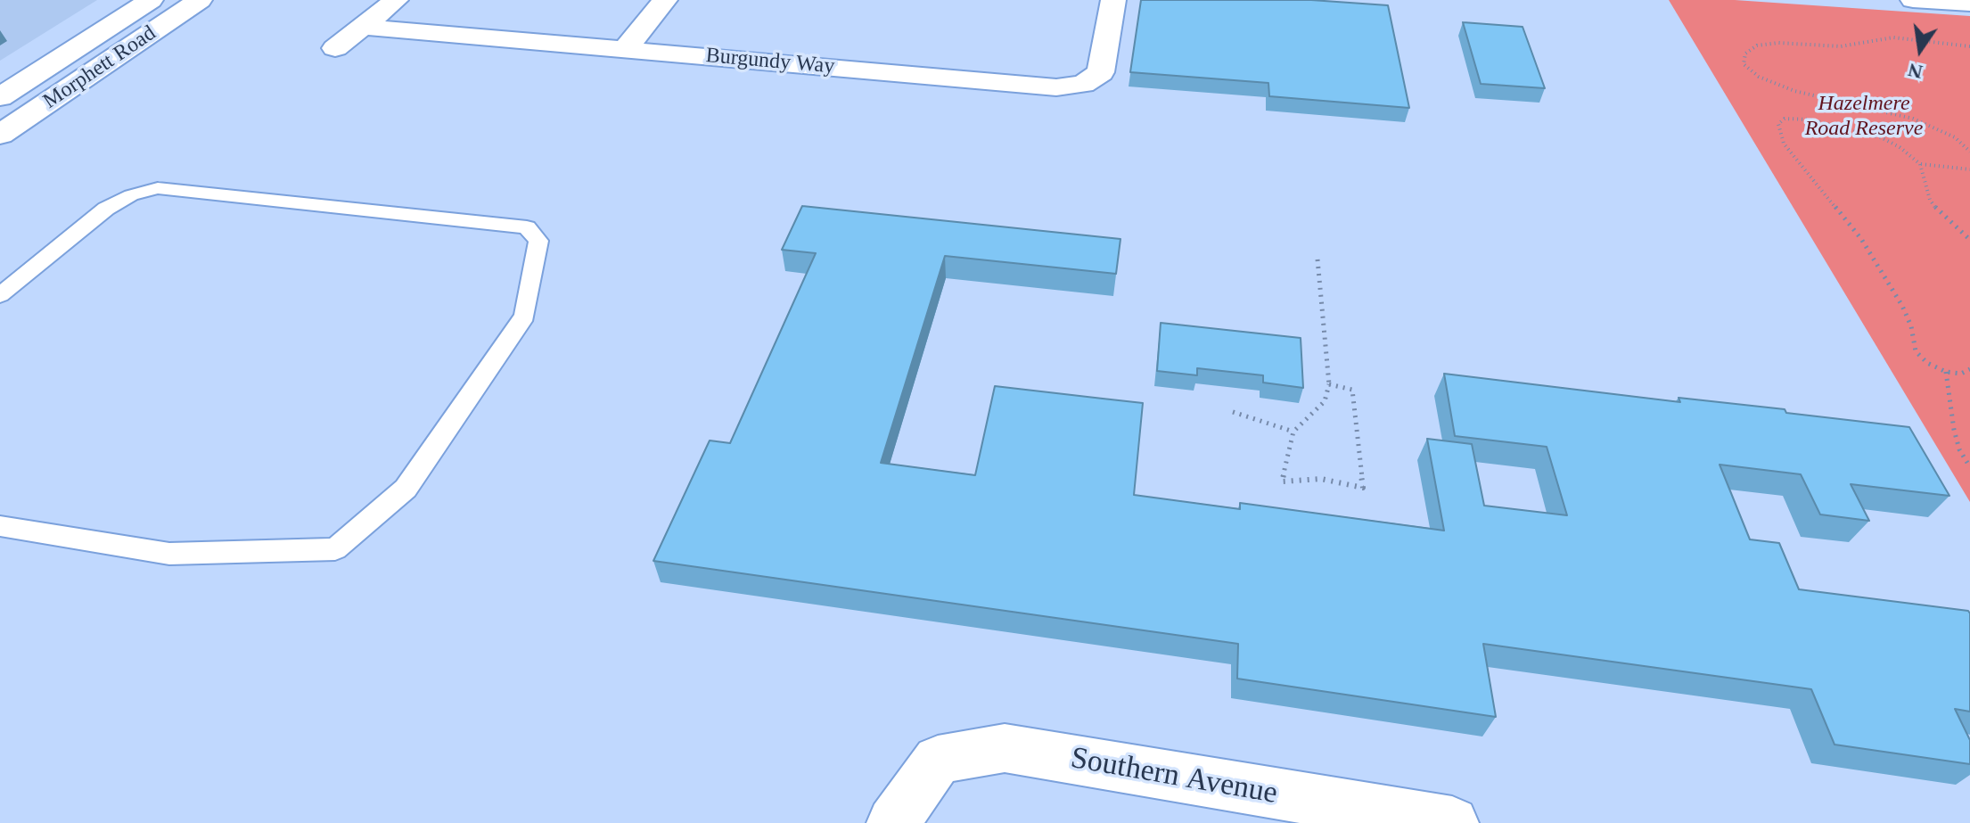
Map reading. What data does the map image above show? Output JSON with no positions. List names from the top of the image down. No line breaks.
{"streets":{"street":["Burgundy Way","Morphett Road","Southern Avenue"]},"parks":["Hazelmere Road Reserve"],"north":"bottom"}
